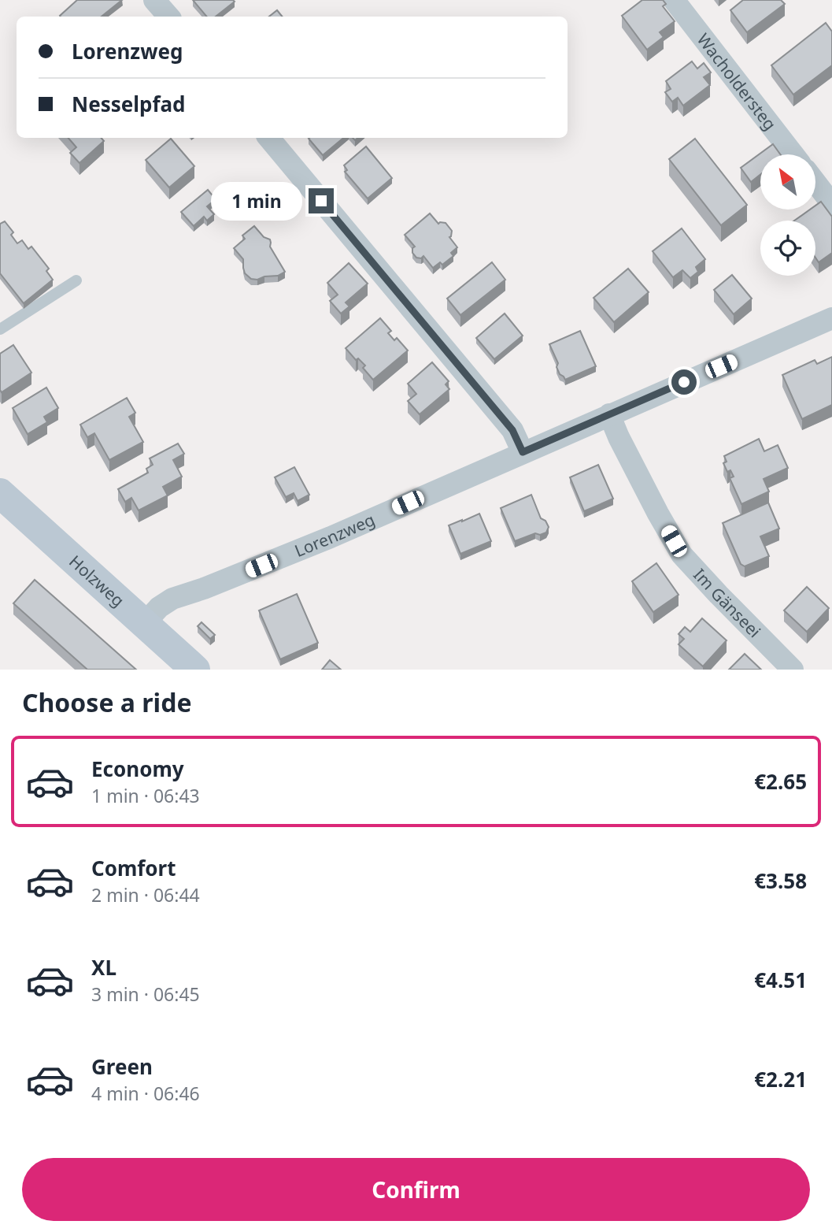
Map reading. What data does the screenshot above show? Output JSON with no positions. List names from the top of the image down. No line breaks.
{"streets":{"street":["Wacholdersteg","Lorenzweg","Holzweg","Im Gänseei"]},"crossings":[["Lorenzweg","Holzweg"],["Lorenzweg","Im Gänseei"]],"north":"top left","page":{"banner":["Lorenzweg","Nesselpfad"],"bubble":"1 min","heading":"Choose a ride","list":[{"name":"Economy","note":"1 min · 06:43","value":"€2.65"},{"name":"Comfort","note":"2 min · 06:44","value":"€3.58"},{"name":"XL","note":"3 min · 06:45","value":"€4.51"},{"name":"Green","note":"4 min · 06:46","value":"€2.21"}],"buttons":"Confirm"}}
